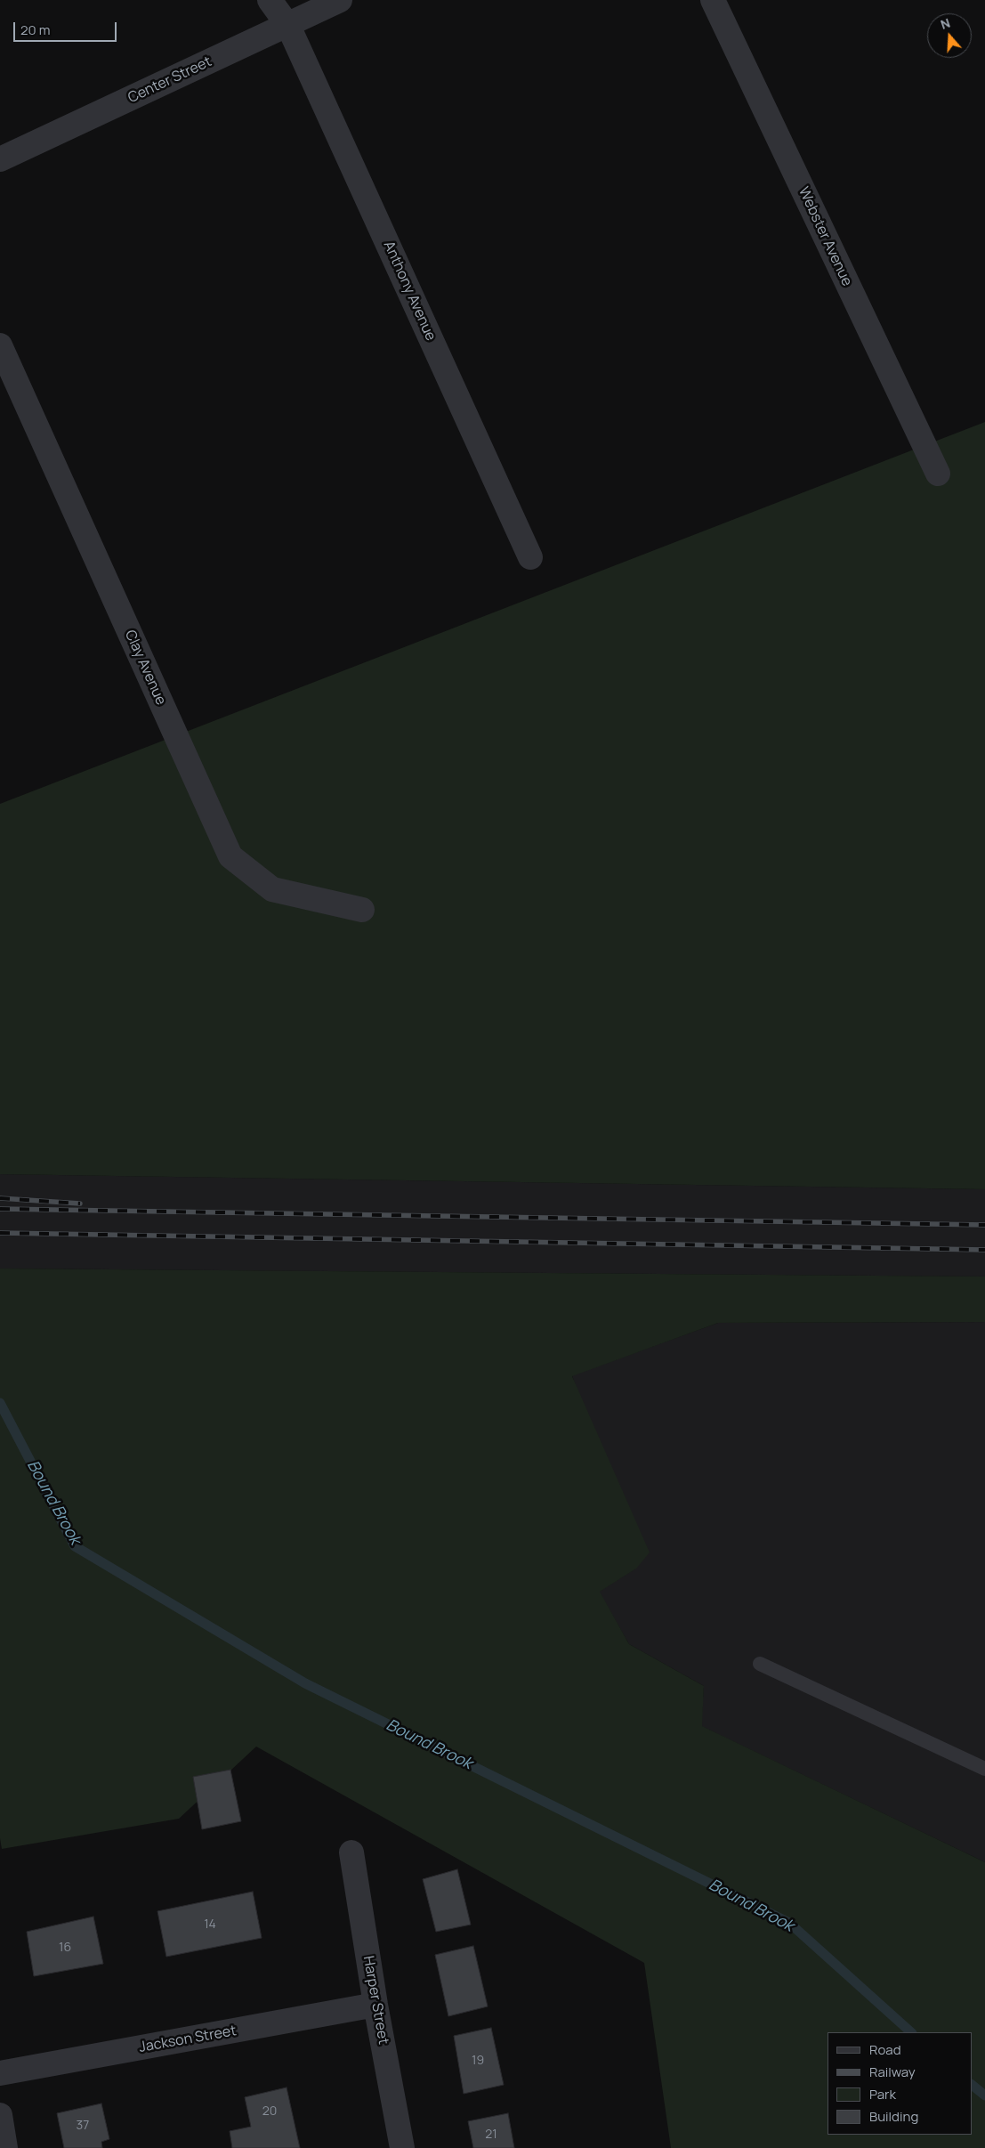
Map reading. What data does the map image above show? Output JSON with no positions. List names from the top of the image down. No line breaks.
{"streets":{"street":["Center Street","Webster Avenue","Anthony Avenue","Clay Avenue","Harper Street","Jackson Street"]},"crossings":[["Center Street","Anthony Avenue"],["Harper Street","Jackson Street"]],"water":["Bound Brook"],"house_numbers":["14","16","19","20","37","21"],"legend":["Road","Railway","Park","Building"],"scale_bar":"20 m","north":"top"}
